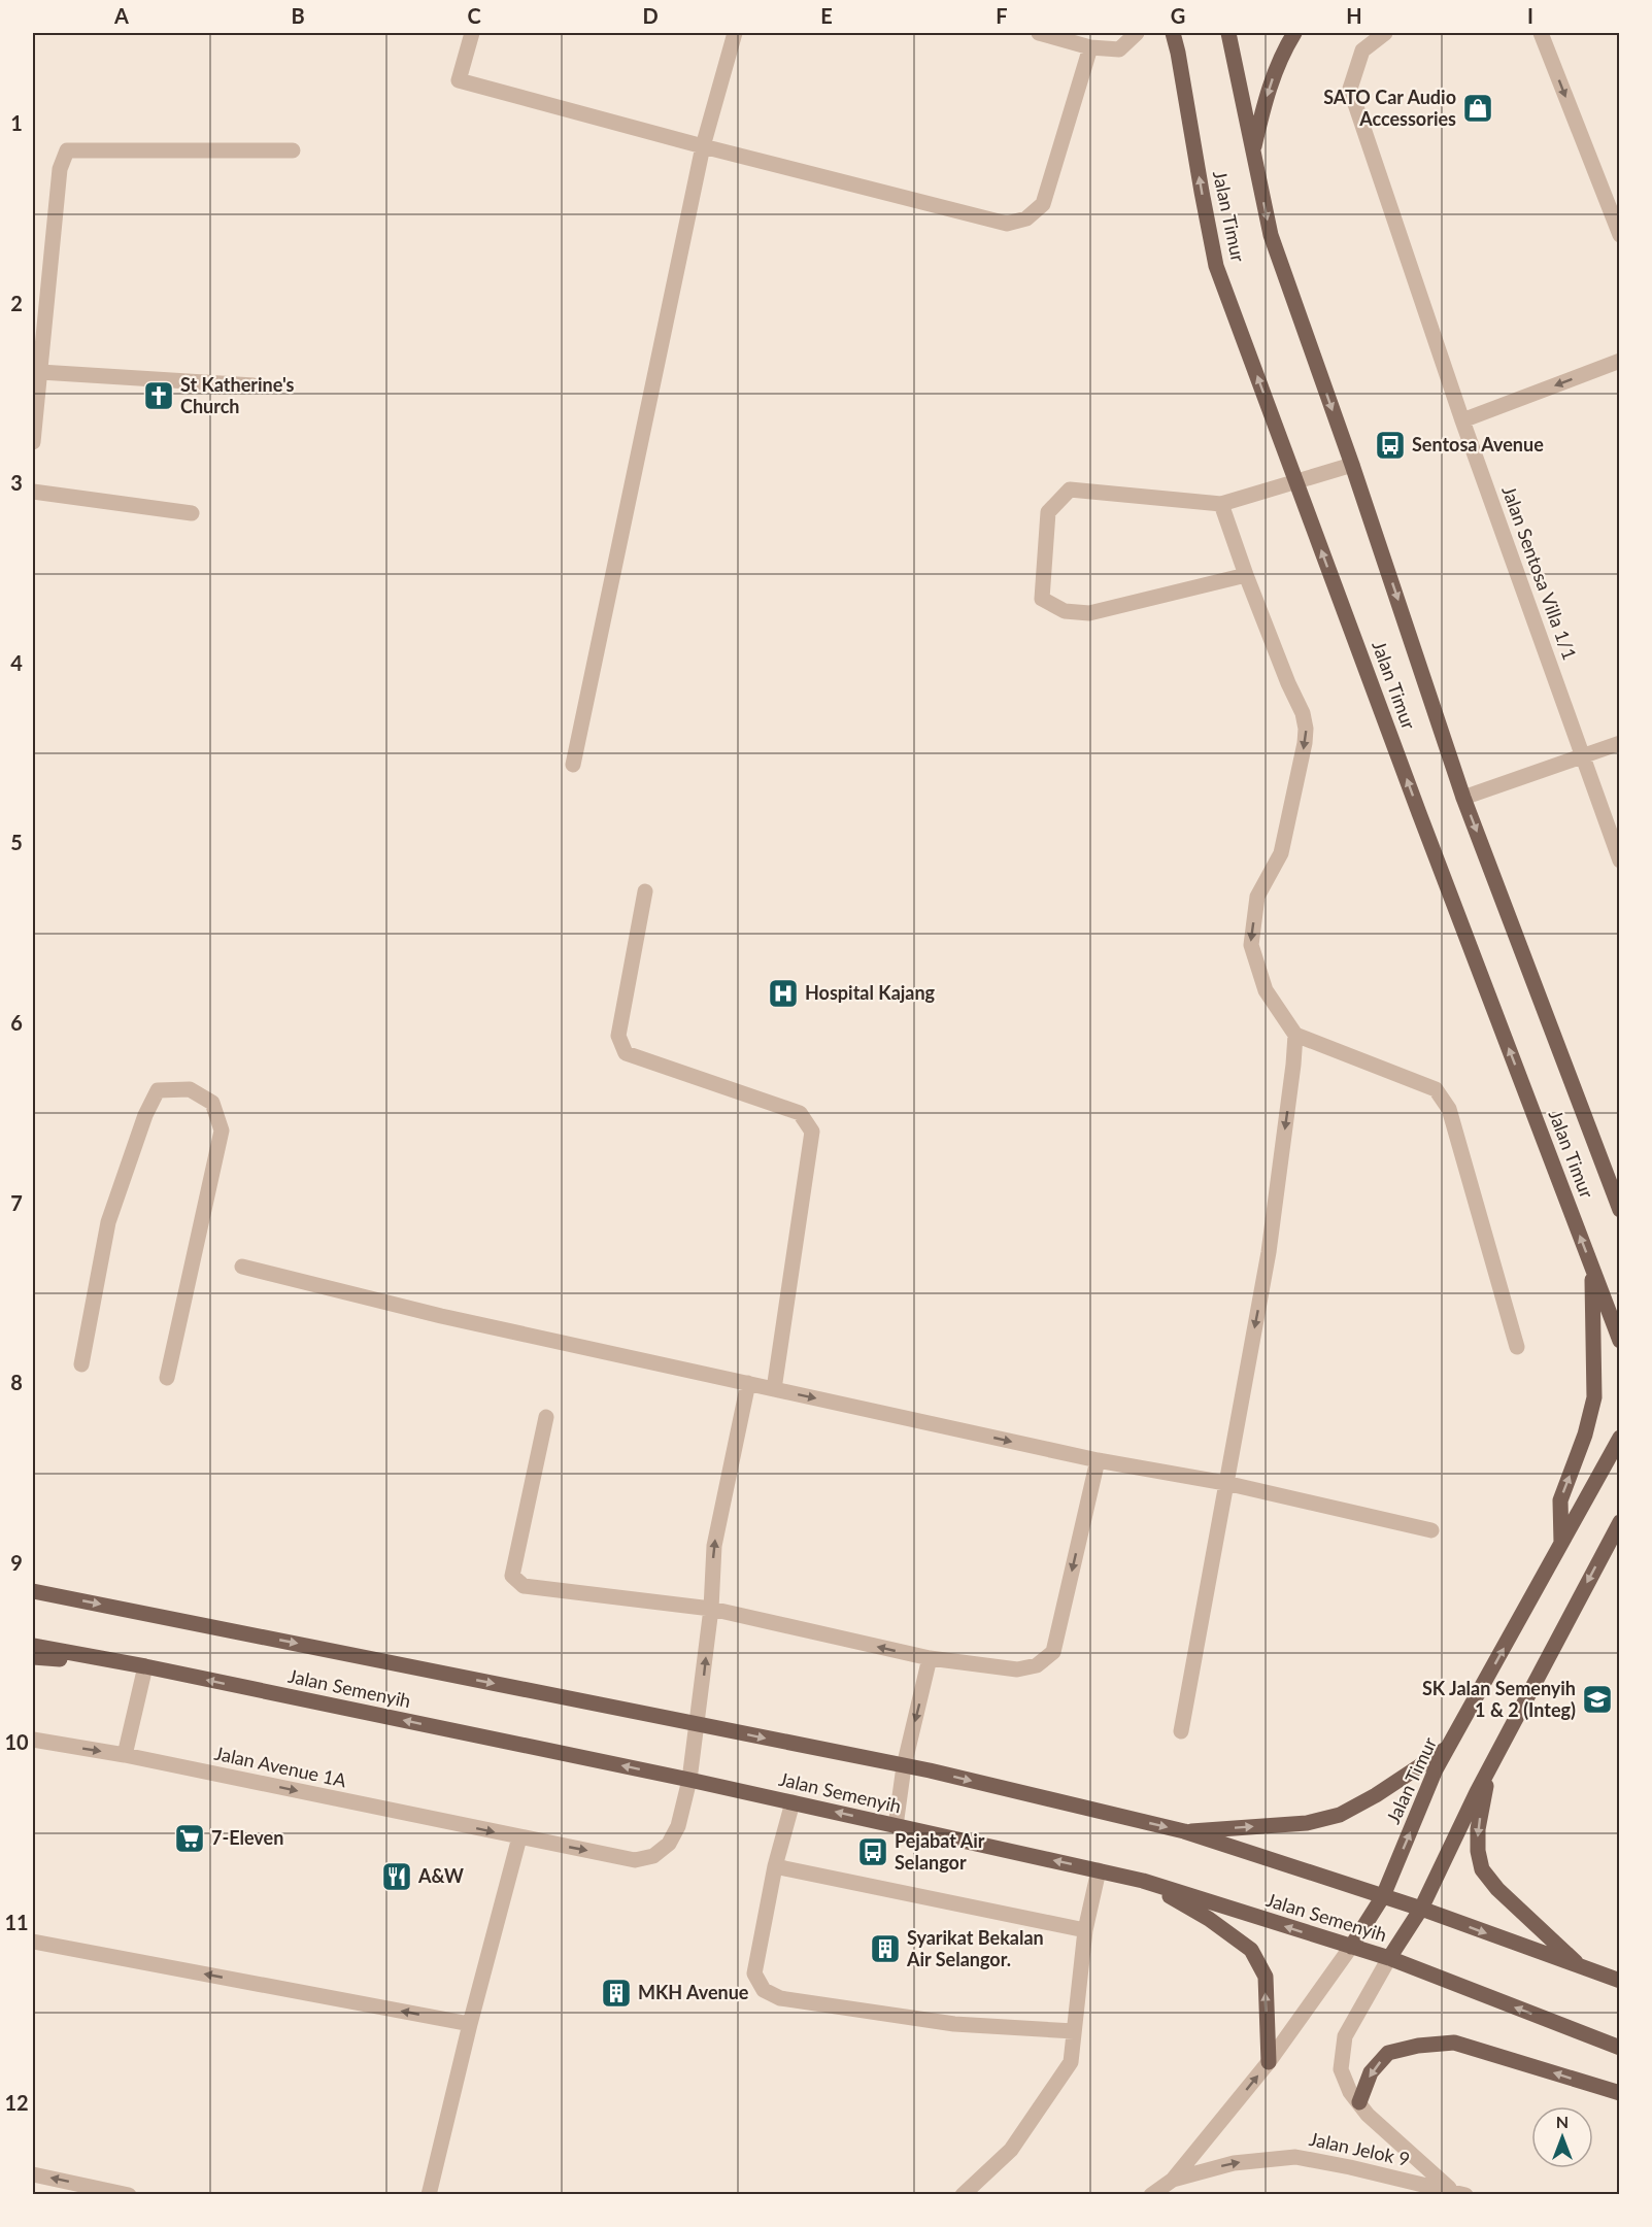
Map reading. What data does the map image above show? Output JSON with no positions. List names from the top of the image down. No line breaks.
{"streets":{"main road":["Jalan Timur","Jalan Semenyih"],"lane":["Jalan Sentosa Villa 1/1","Jalan Avenue 1A","Jalan Jelok 9"]},"crossings":[["Jalan Timur","Jalan Semenyih"],["Jalan Semenyih","Jalan Avenue 1A"]],"one_way":["Jalan Jelok 9"],"places":{"shop":["SATO Car Audio Accessories"],"church":["St Katherine's Church"],"bus stop":["Sentosa Avenue","Pejabat Air Selangor"],"hospital":["Hospital Kajang"],"school or university":["SK Jalan Semenyih 1 & 2 (Integ)"],"supermarket":["7-Eleven"],"restaurant":["A&W"],"building":["Syarikat Bekalan Air Selangor.","MKH Avenue"]},"north":"top","grid":{"columns":["A","B","C","D","E","F","G","H","I"],"rows":["1","2","3","4","5","6","7","8","9","10","11","12"]}}
